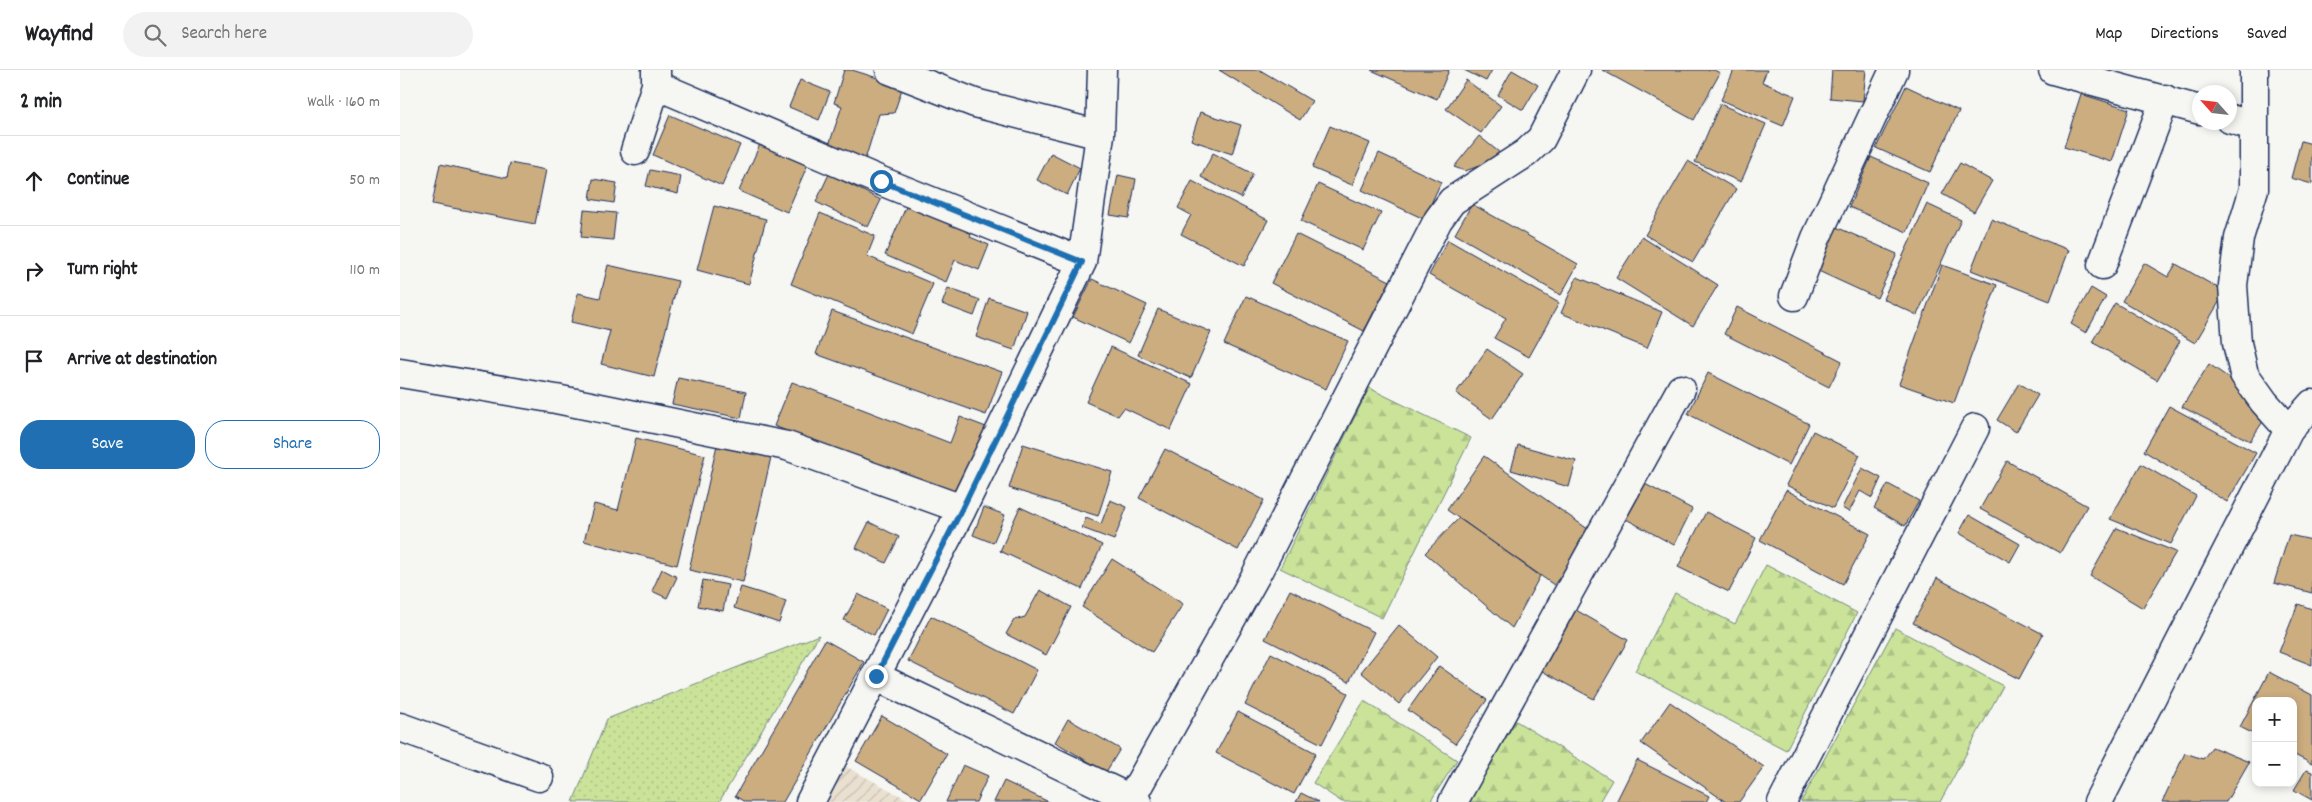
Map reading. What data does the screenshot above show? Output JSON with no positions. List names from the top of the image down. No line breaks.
{"north":"top left","page":{"header":"Wayfind","search":"Search here","nav":["Map","Directions","Saved"],"heading":["2 min","Walk · 160 m"],"list":[["Continue","50 m"],["Turn right","110 m"],"Arrive at destination"],"buttons":["Save","Share"],"map_buttons":["+","−"]}}
